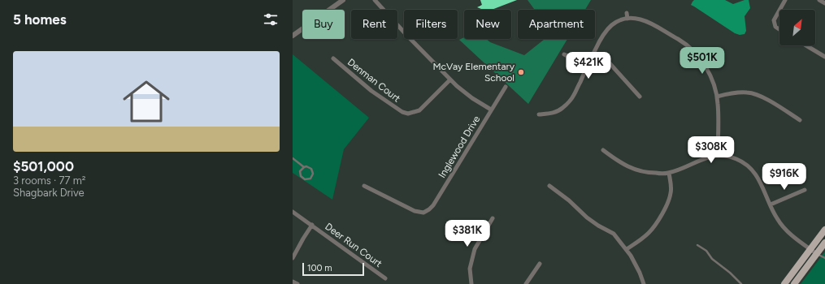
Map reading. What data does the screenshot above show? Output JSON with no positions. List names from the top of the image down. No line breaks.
{"streets":{"street":["Denman Court","Inglewood Drive","Deer Run Court"]},"places":["McVay Elementary School"],"scale_bar":"100 m","north":"top right","page":{"heading":"5 homes","chip":["Buy","Rent","Filters","New","Apartment"],"list":[{"name":"$501,000","note":"3 rooms · 77 m² · Shagbark Drive"}],"price":["$501K","$421K","$308K","$916K","$381K"],"scale":"100 m"}}
